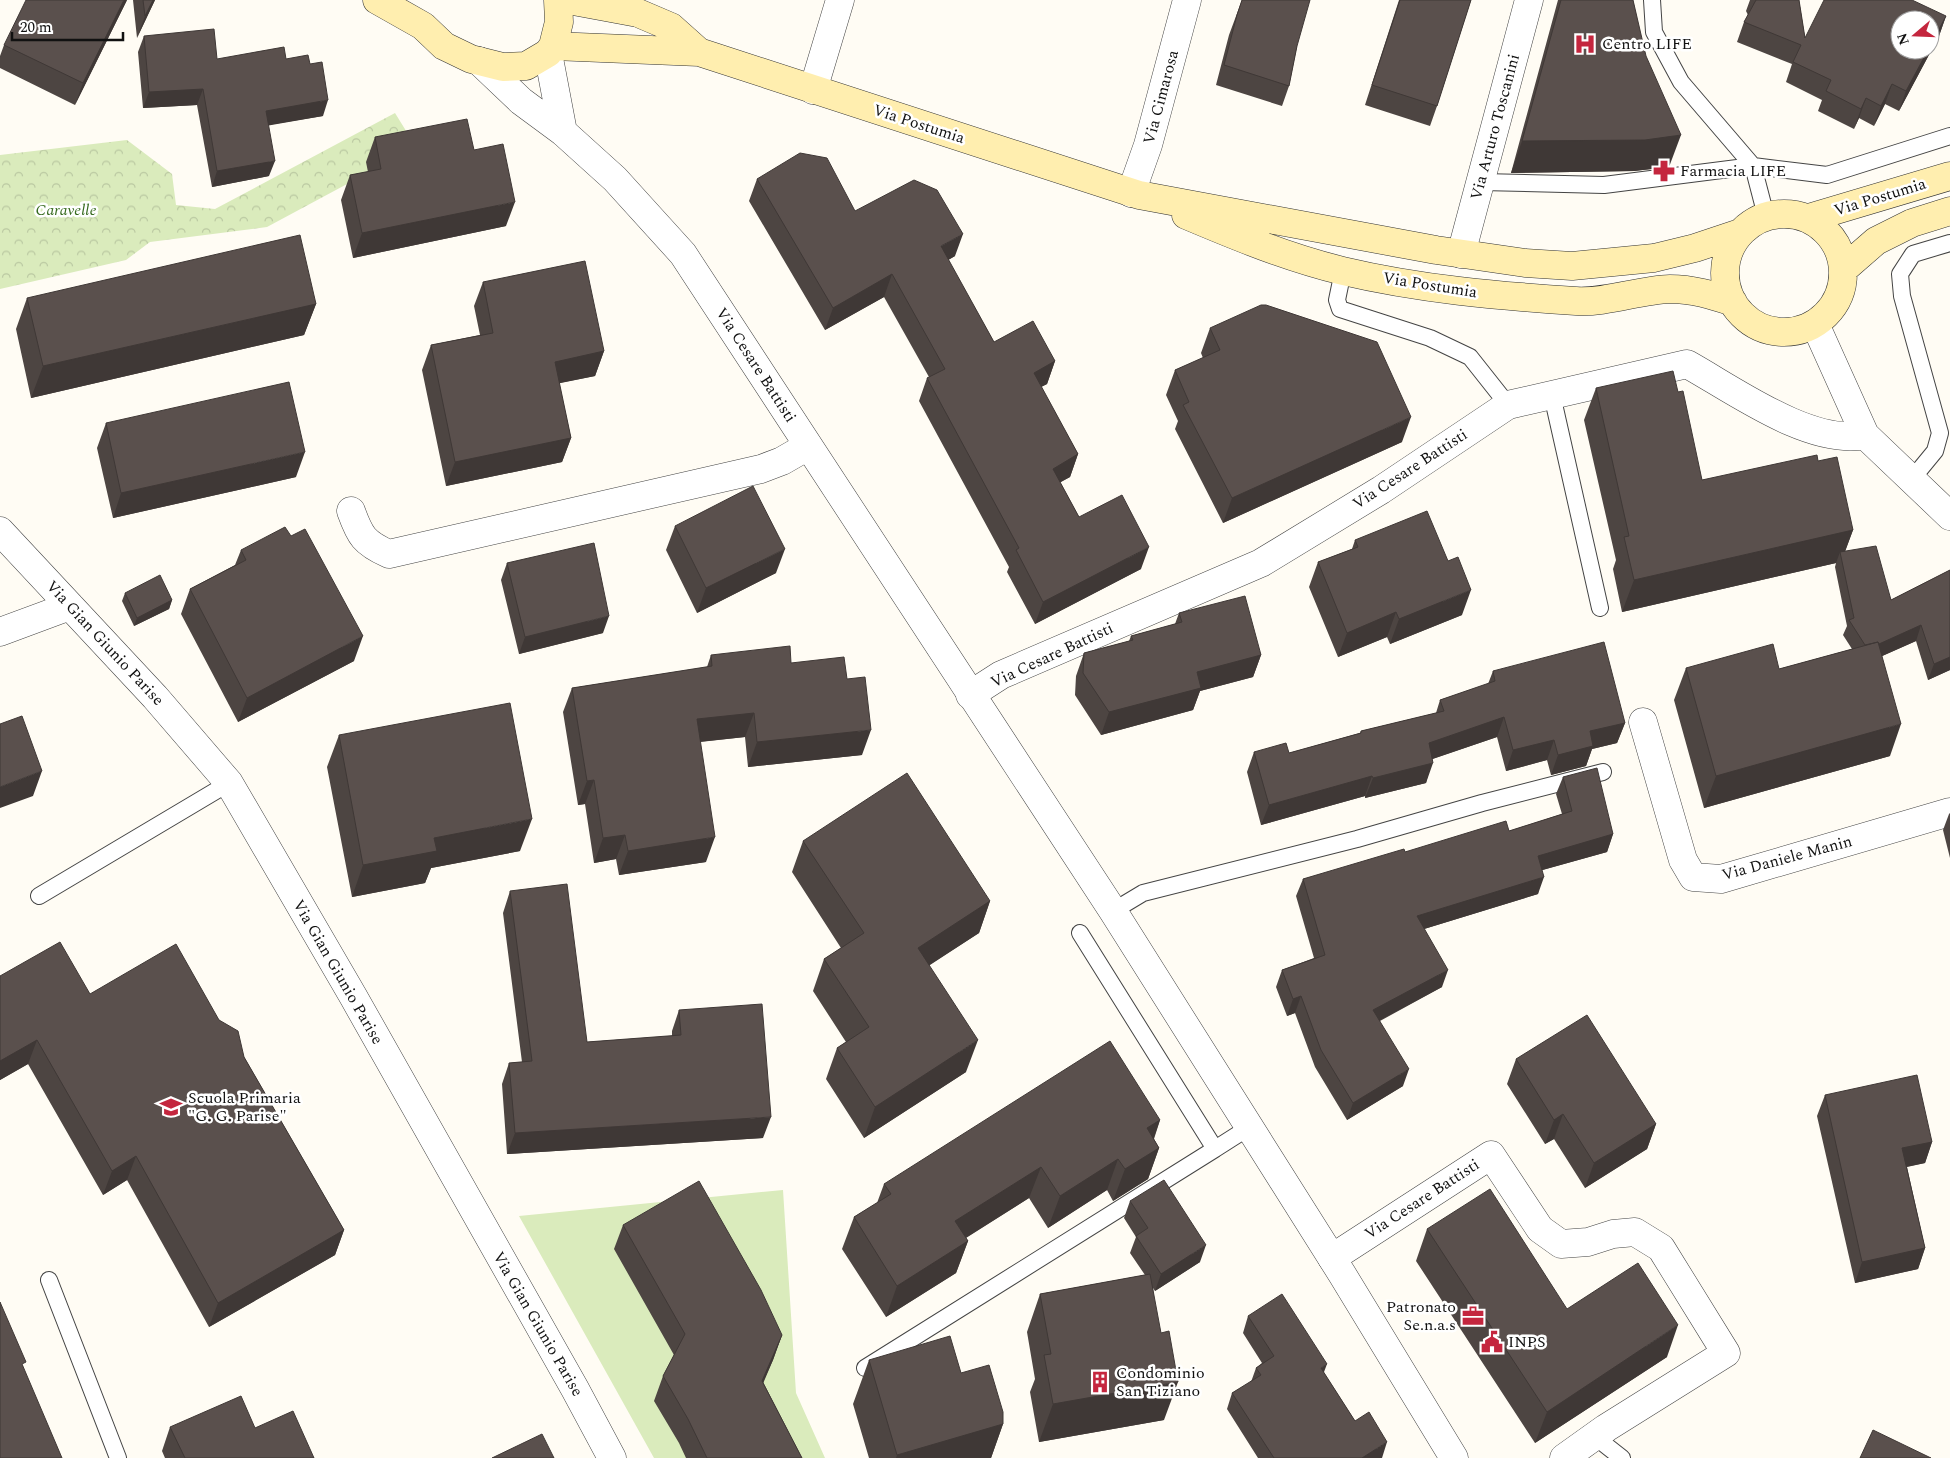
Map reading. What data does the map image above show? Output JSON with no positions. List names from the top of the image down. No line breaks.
{"streets":{"main road":["Via Postumia"],"street":["Via Cimarosa","Via Arturo Toscanini","Via Cesare Battisti","Via Gian Giunio Parise","Via Daniele Manin"]},"crossings":[["Via Cimarosa","Via Postumia"],["Via Postumia","Via Arturo Toscanini"]],"parks":["Caravelle"],"places":{"hospital":["Centro LIFE"],"pharmacy":["Farmacia LIFE"],"school or university":["Scuola Primaria \"G. G. Parise\""],"office":["Patronato Se.n.a.s"],"public building":["INPS"],"building":["Condominio San Tiziano"]},"scale_bar":"20 m","north":"left"}
